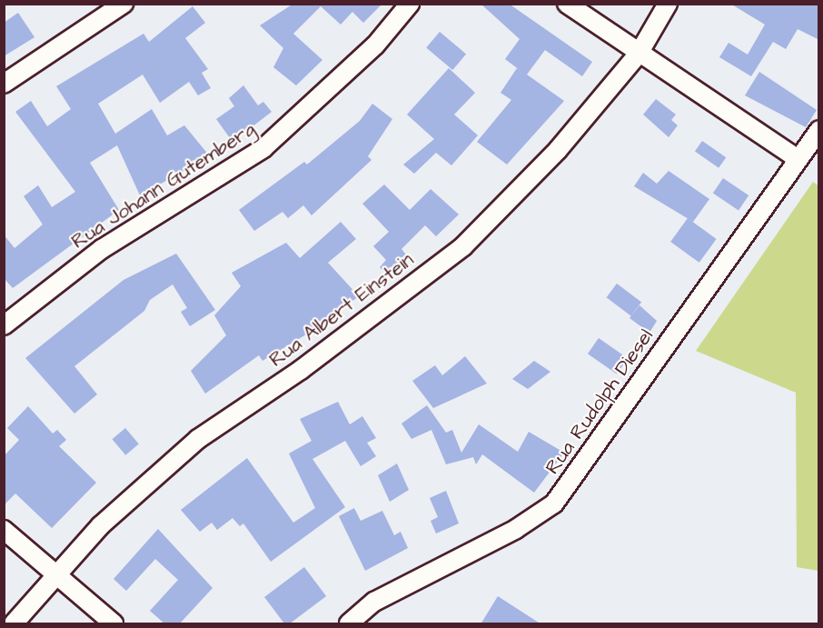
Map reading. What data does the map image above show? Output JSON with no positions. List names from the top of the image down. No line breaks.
{"streets":{"street":["Rua Johann Gutemberg","Rua Albert Einstein","Rua Rudolph Diesel"]}}
